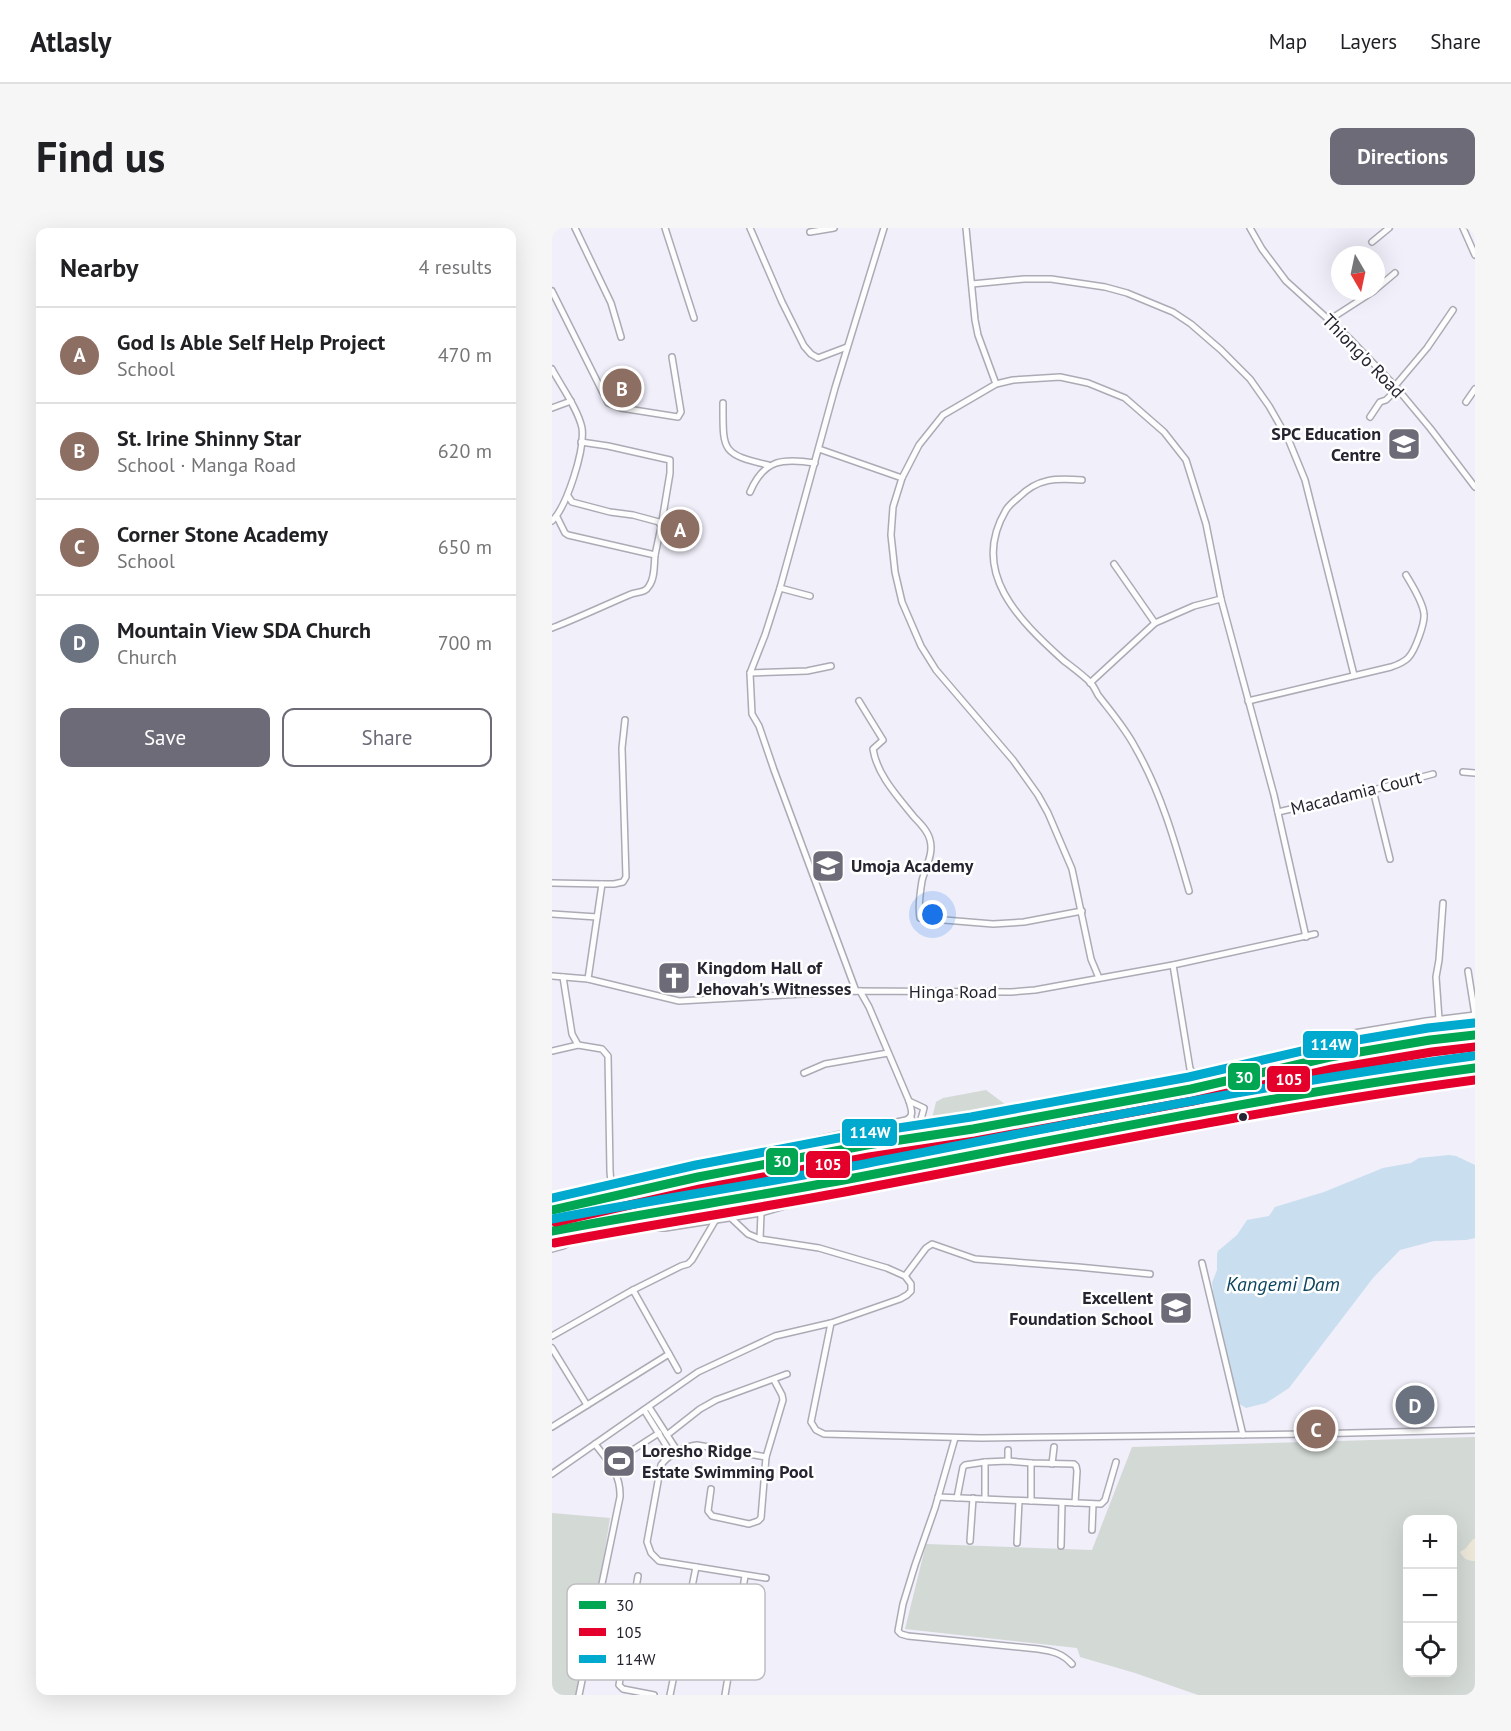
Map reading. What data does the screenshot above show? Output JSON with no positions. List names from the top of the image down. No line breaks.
{"streets":{"street":["Thiong'o Road","Macadamia Court","Hinga Road"]},"water":["Kangemi Dam"],"places":{"school or university":["SPC Education Centre","Umoja Academy","Excellent Foundation School"],"church":["Kingdom Hall of Jehovah's Witnesses"],"sports":["Loresho Ridge Estate Swimming Pool"]},"lines":["transit line 114W","transit line 30","transit line 105"],"legend":["30","105","114W"],"north":"bottom","page":{"header":"Atlasly","nav":["Map","Layers","Share"],"buttons":["Directions",["Save","Share"]],"title":"Find us","heading":["Nearby","4 results"],"list":[{"mark":"A","name":"God Is Able Self Help Project","note":"School","value":"470 m"},{"mark":"B","name":"St. Irine Shinny Star","note":"School · Manga Road","value":"620 m"},{"mark":"C","name":"Corner Stone Academy","note":"School","value":"650 m"},{"mark":"D","name":"Mountain View SDA Church","note":"Church","value":"700 m"}],"pins":["B","A","D","C"],"map_buttons":["+","−"]}}
